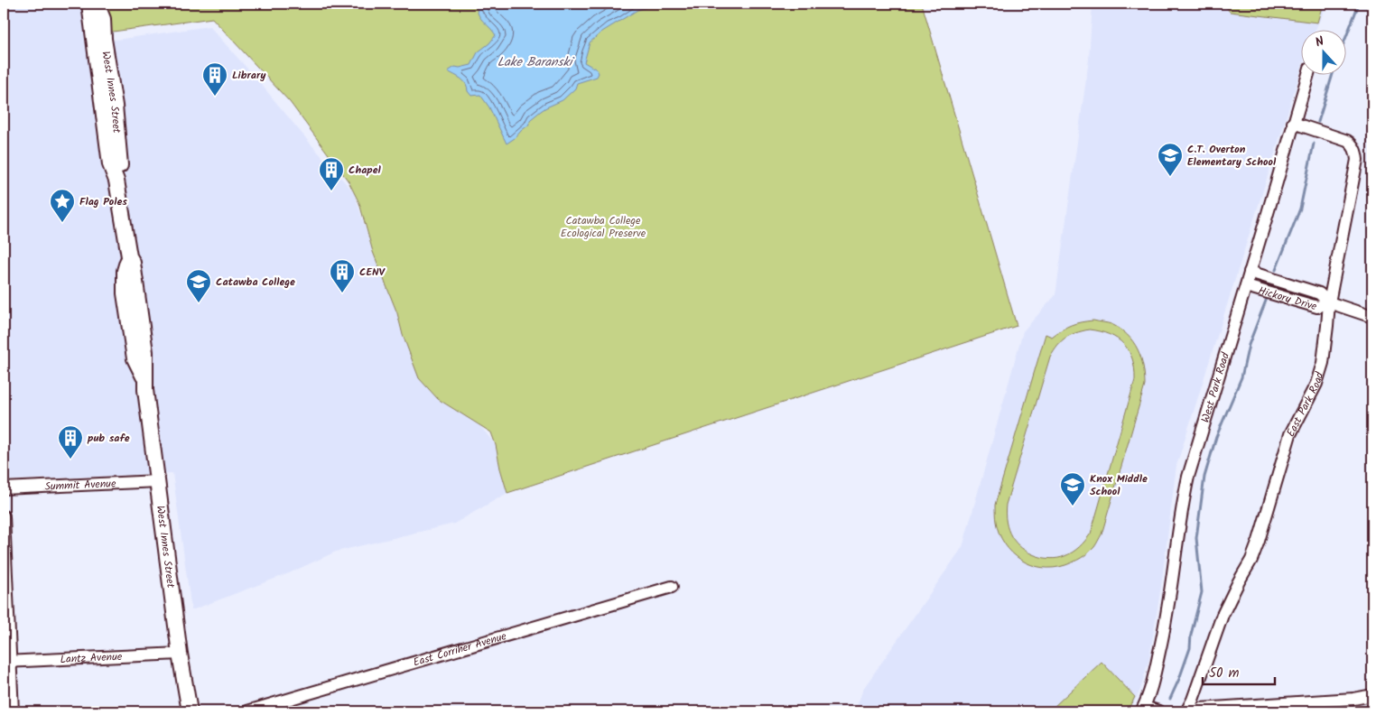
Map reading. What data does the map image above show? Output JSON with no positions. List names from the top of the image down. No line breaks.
{"streets":{"main road":["West Innes Street"],"street":["Hickory Drive","West Park Road","East Park Road","Summit Avenue","East Corriher Avenue","Lantz Avenue"]},"crossings":[["West Innes Street","Summit Avenue"],["West Innes Street","Lantz Avenue"],["Hickory Drive","West Park Road"],["Hickory Drive","East Park Road"],["West Park Road","East Park Road"]],"water":["Lake Baranski"],"parks":["Catawba College Ecological Preserve"],"places":{"building":["Library","Chapel","CENV","pub safe"],"school or university":["C.T. Overton Elementary School","Catawba College","Knox Middle School"],"place":["Flag Poles"]},"scale_bar":"50 m","north":"top"}
